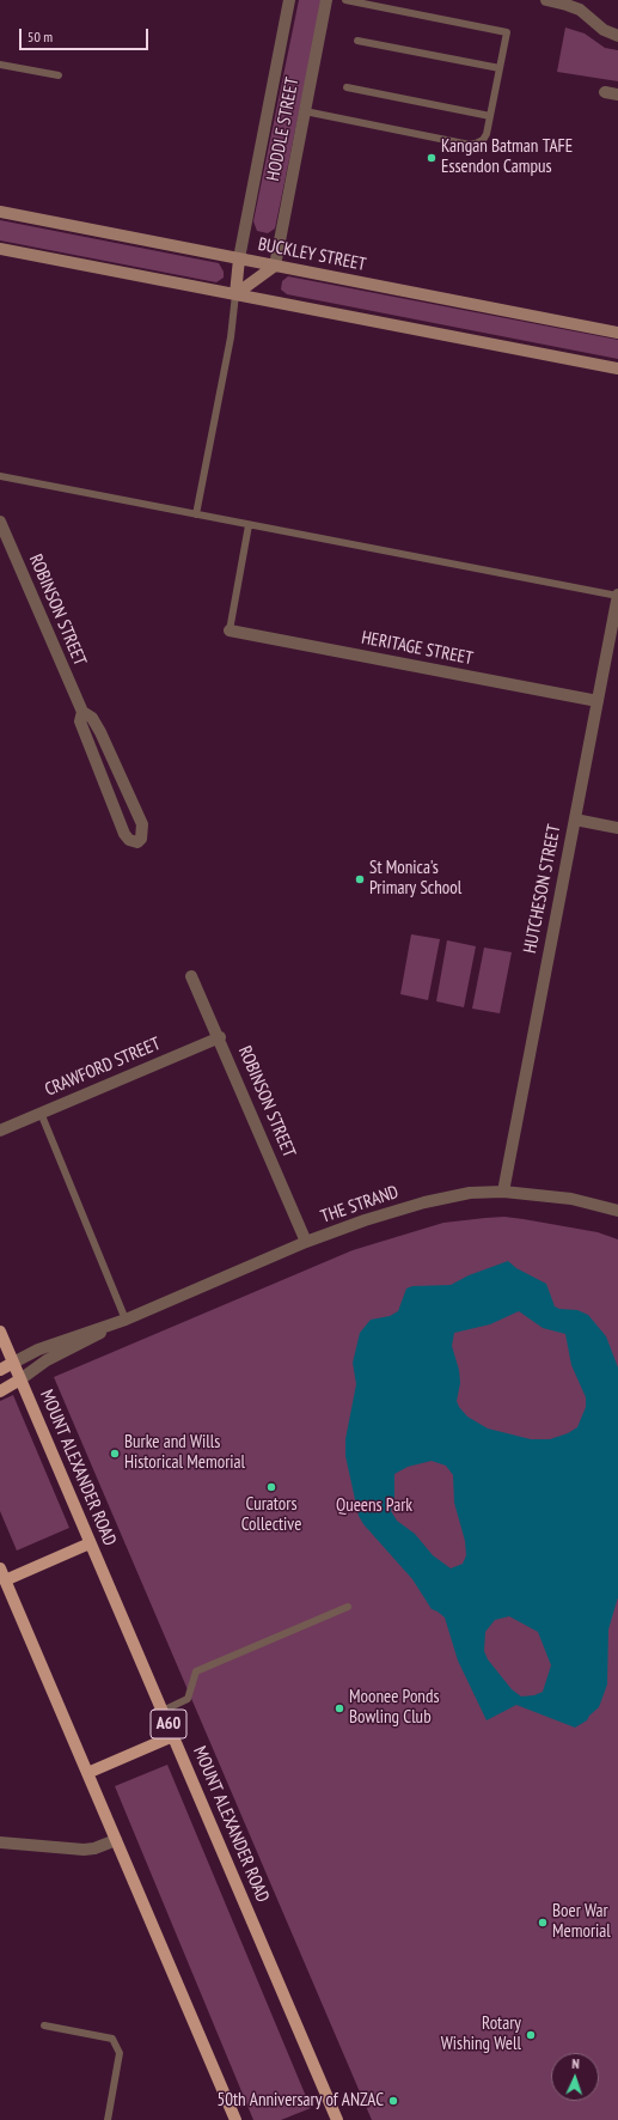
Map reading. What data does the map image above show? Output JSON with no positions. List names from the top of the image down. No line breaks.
{"streets":{"main road":["BUCKLEY STREET","MOUNT ALEXANDER ROAD","A60"],"street":["HODDLE STREET","ROBINSON STREET","HERITAGE STREET","HUTCHESON STREET","CRAWFORD STREET","THE STRAND"]},"crossings":[["HODDLE STREET","BUCKLEY STREET"],["ROBINSON STREET","CRAWFORD STREET"],["ROBINSON STREET","THE STRAND"],["HERITAGE STREET","HUTCHESON STREET"],["HUTCHESON STREET","THE STRAND"],["THE STRAND","MOUNT ALEXANDER ROAD"]],"parks":["Queens Park"],"places":["Kangan Batman TAFE Essendon Campus","St Monica's Primary School","Burke and Wills Historical Memorial","Curators Collective","Moonee Ponds Bowling Club","Boer War Memorial","Rotary Wishing Well","50th Anniversary of ANZAC"],"scale_bar":"50 m","north":"top"}
